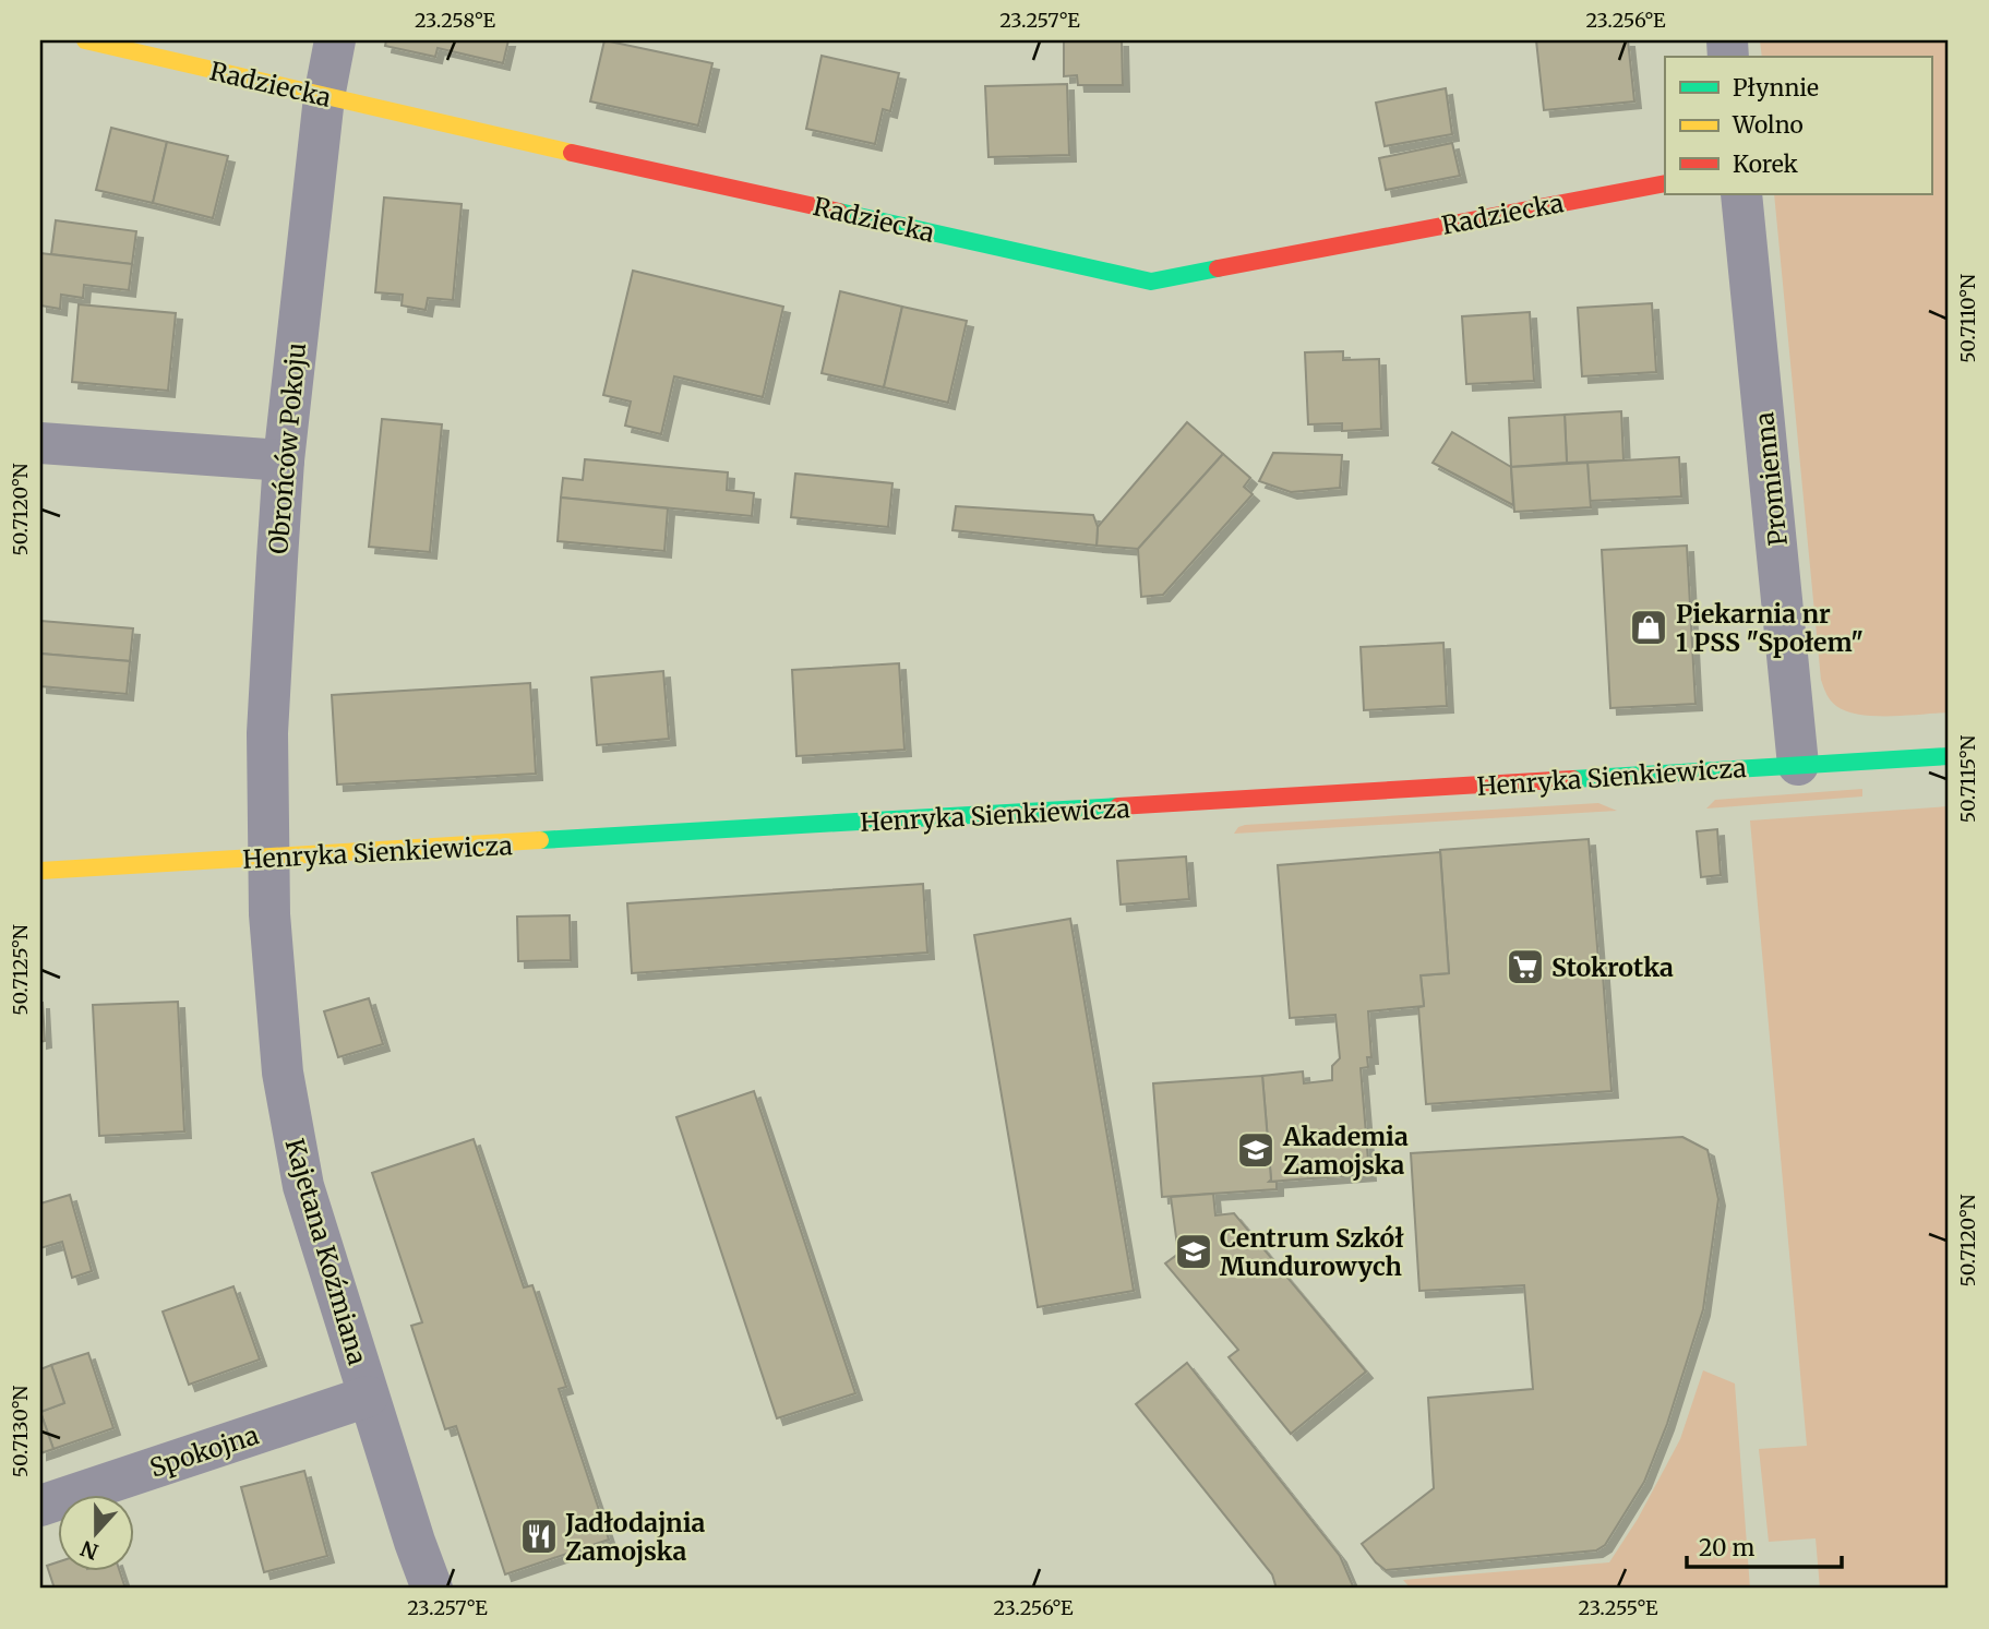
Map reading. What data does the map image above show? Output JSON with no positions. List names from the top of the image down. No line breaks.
{"streets":{"street":["Radziecka","Obrońców Pokoju","Promienna","Henryka Sienkiewicza","Kajetana Koźmiana","Spokojna"]},"crossings":[["Radziecka","Obrońców Pokoju"],["Obrońców Pokoju","Henryka Sienkiewicza"],["Obrońców Pokoju","Kajetana Koźmiana"],["Promienna","Henryka Sienkiewicza"],["Henryka Sienkiewicza","Kajetana Koźmiana"],["Kajetana Koźmiana","Spokojna"]],"places":{"shop":["Piekarnia nr 1 PSS \"Społem\""],"supermarket":["Stokrotka"],"school or university":["Akademia Zamojska","Centrum Szkół Mundurowych"],"restaurant":["Jadłodajnia Zamojska"]},"legend":["Płynnie","Wolno","Korek"],"scale_bar":"20 m","north":"bottom","coordinates":["23.258°E","23.257°E","23.256°E","50.7110°N","50.7120°N","50.7115°N","50.7125°N","50.7130°N","23.255°E"]}
